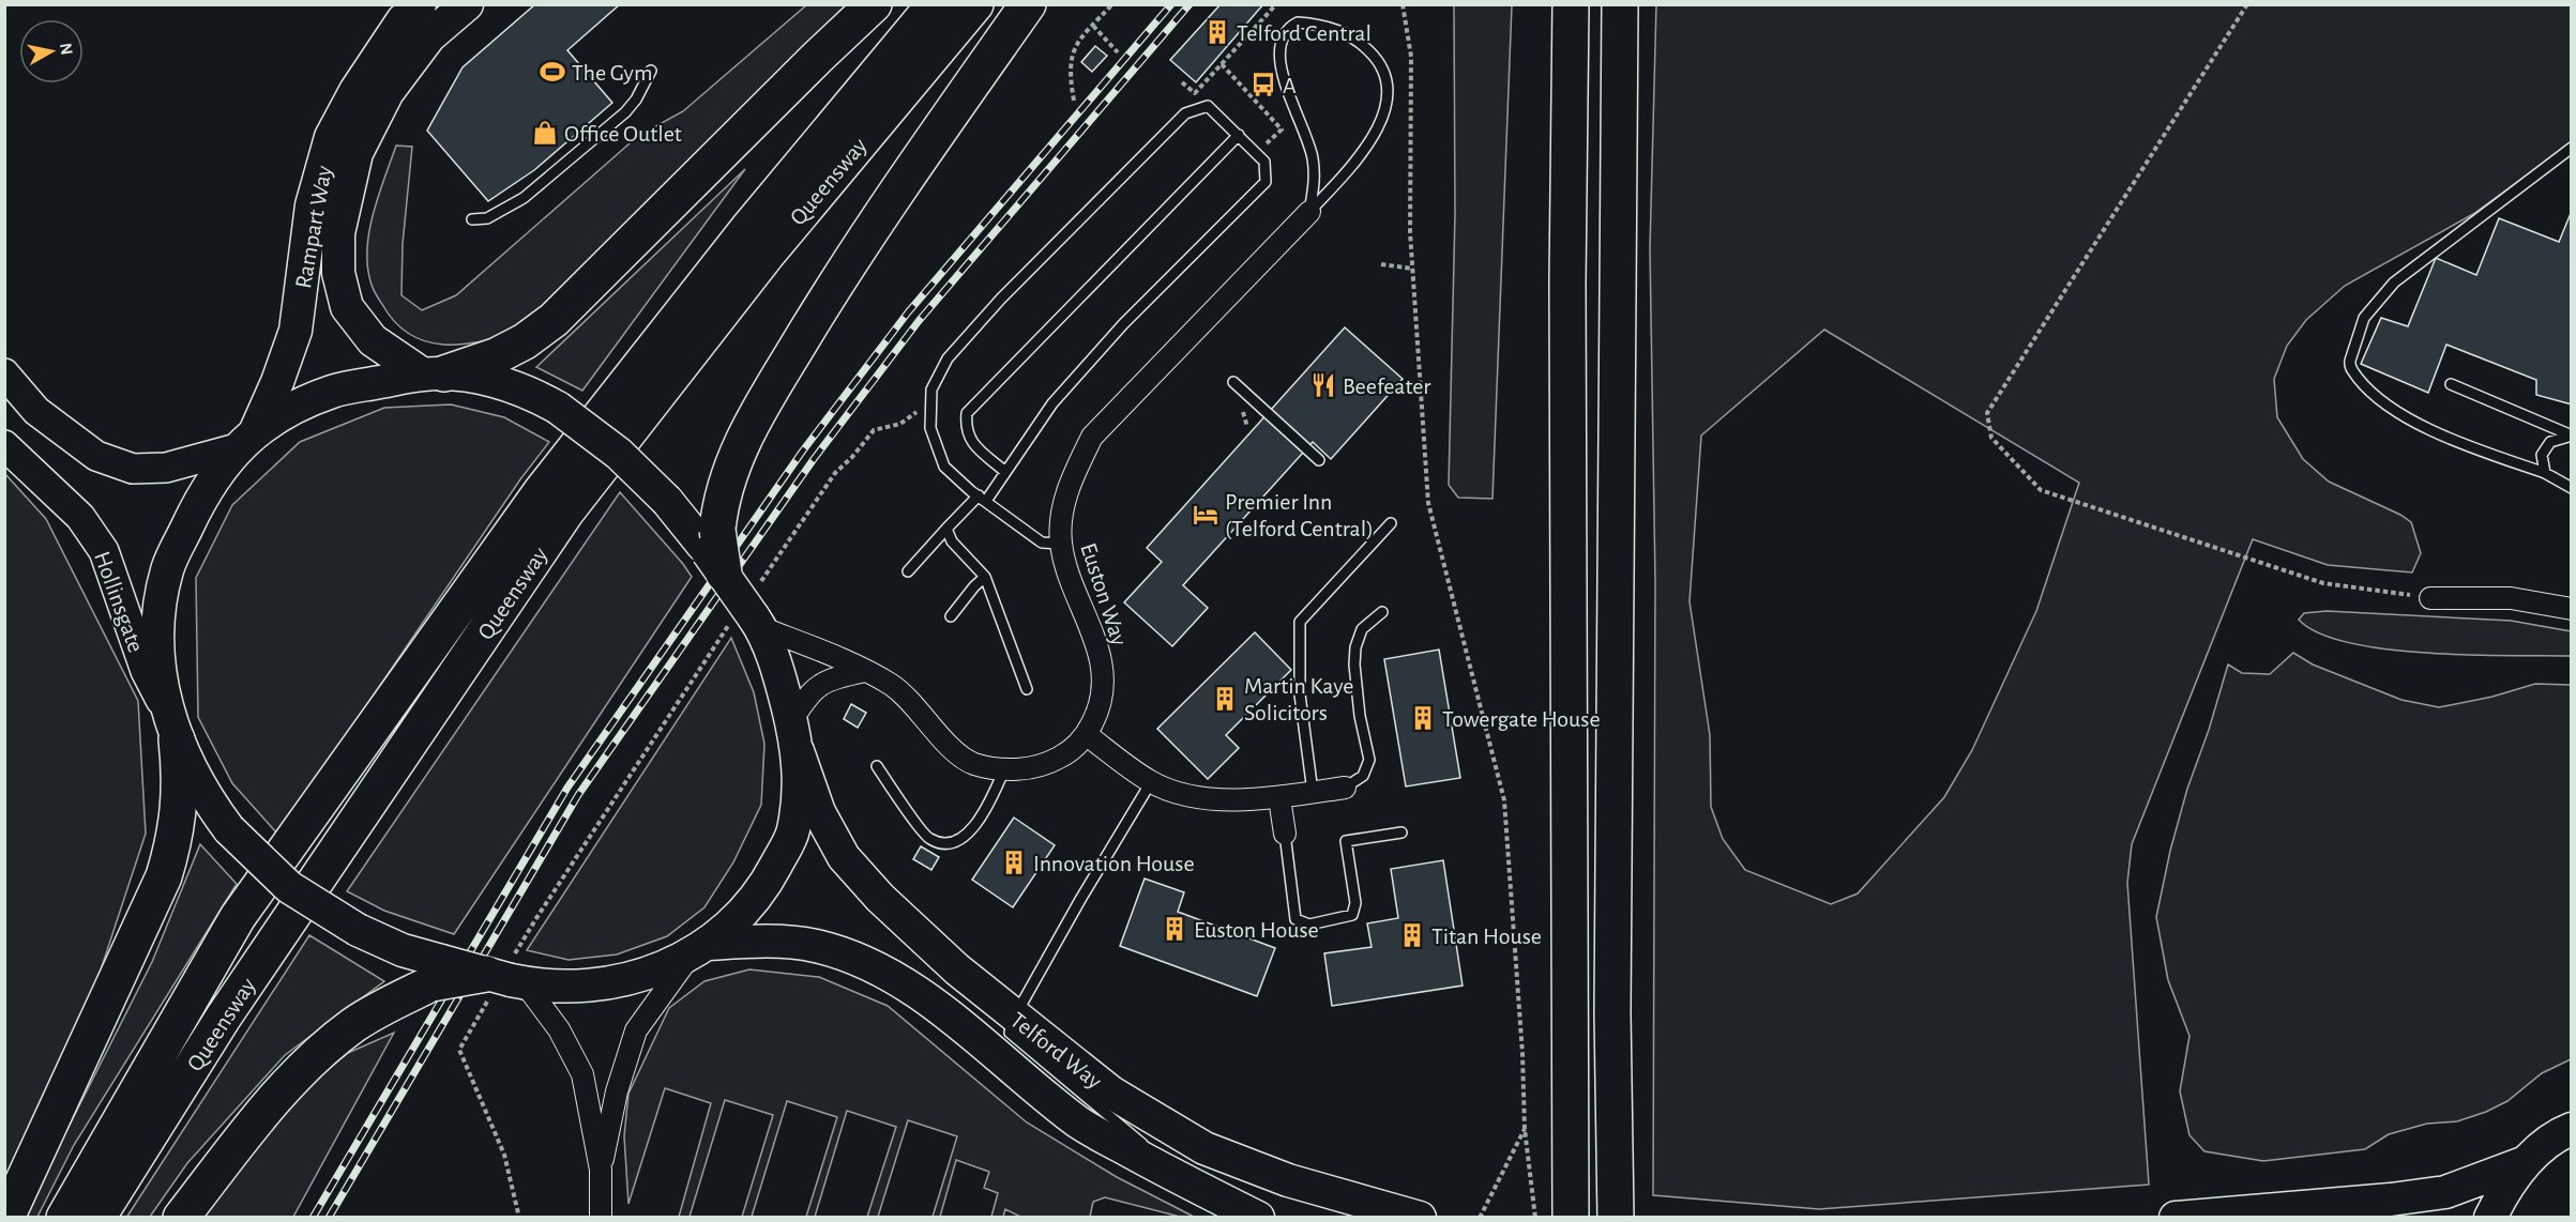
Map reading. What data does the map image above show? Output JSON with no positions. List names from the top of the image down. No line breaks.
{"streets":{"highway":["Queensway"],"main road":["Rampart Way","Telford Way"],"street":["Euston Way","Hollinsgate"]},"crossings":[["Rampart Way","Hollinsgate"]],"places":{"building":["Telford Central","Martin Kaye Solicitors","Towergate House","Innovation House","Euston House","Titan House"],"sports":["The Gym"],"bus stop":["A"],"shop":["Office Outlet"],"restaurant":["Beefeater"],"hotel":["Premier Inn (Telford Central)"]},"north":"right"}
